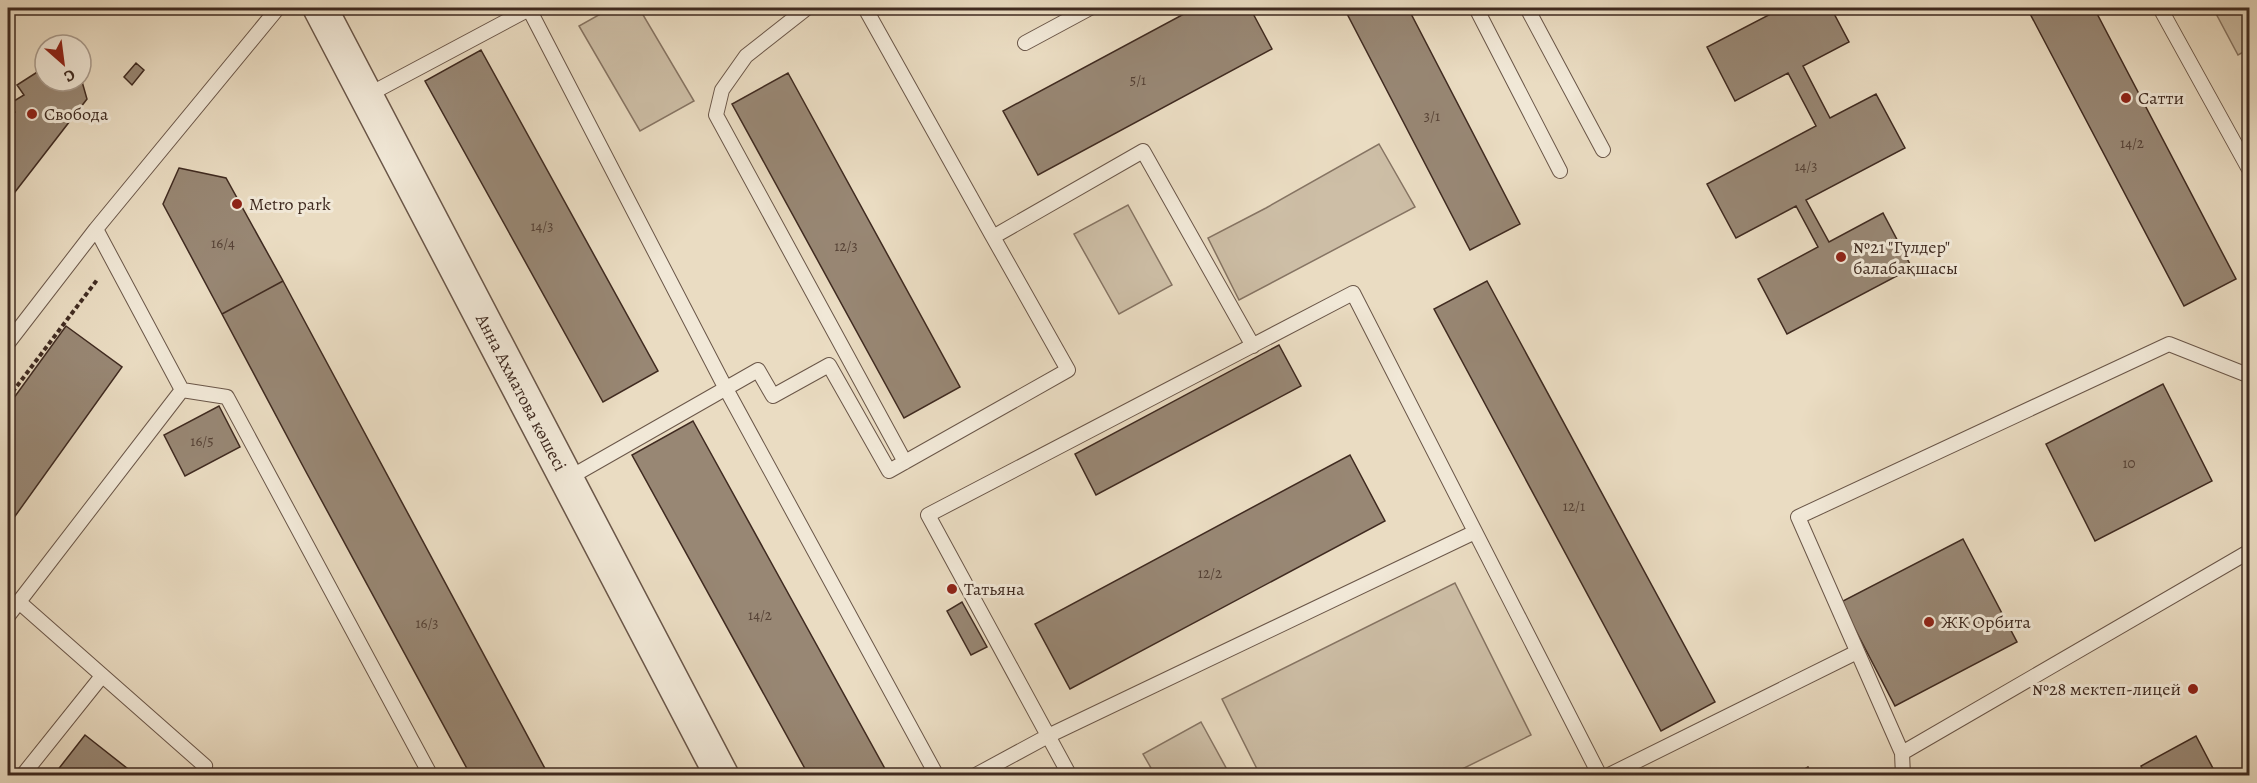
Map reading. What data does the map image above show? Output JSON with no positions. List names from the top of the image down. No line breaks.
{"streets":{"street":["Анна Ахматова көшесі"]},"places":["Сатти","Свобода","Metro park","№21 \"Гүлдер\" балабақшасы","Татьяна","ЖК Орбита","№28 мектеп-лицей"],"house_numbers":["5/1","3/1","14/2","14/3","14/3","16/4","12/3","16/5","10","12/1","12/2","14/2","16/3"],"north":"bottom right"}
